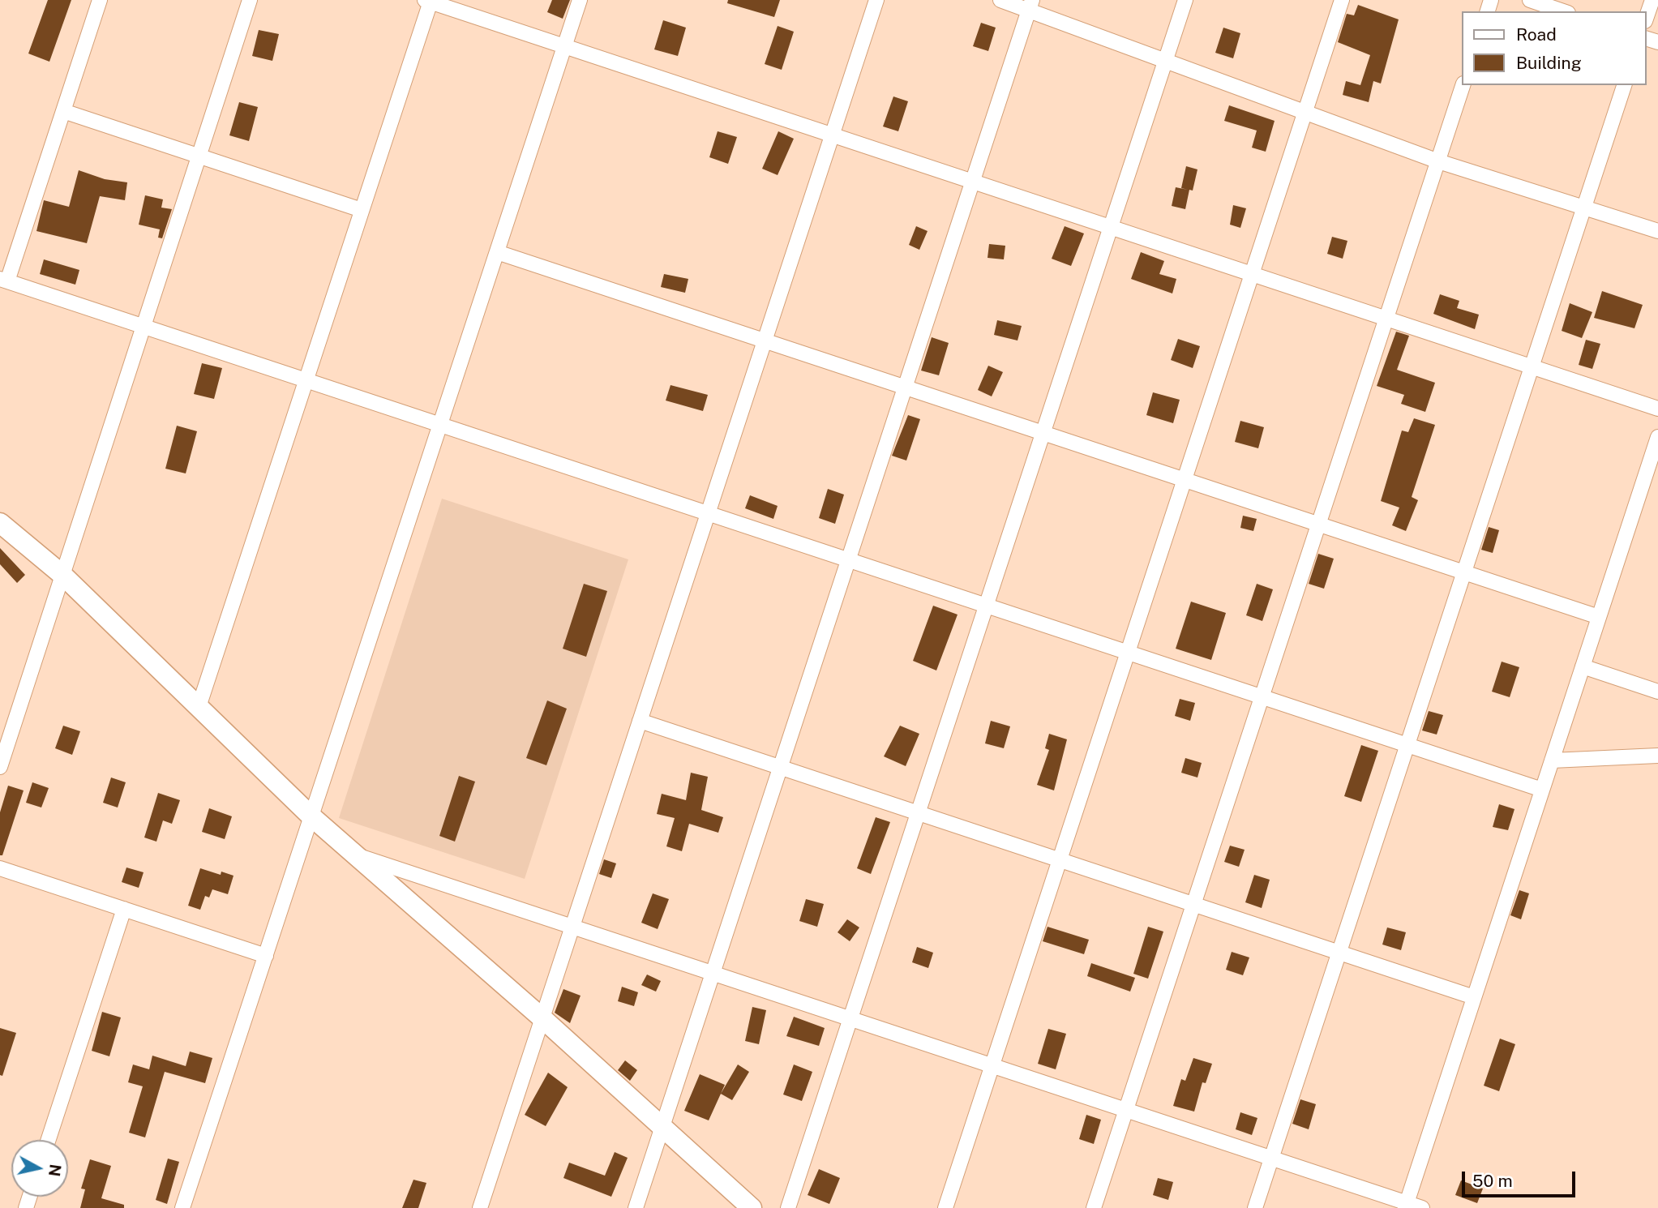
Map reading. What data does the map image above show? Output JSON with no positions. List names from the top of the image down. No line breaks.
{"legend":["Road","Building"],"scale_bar":"50 m","north":"right"}
